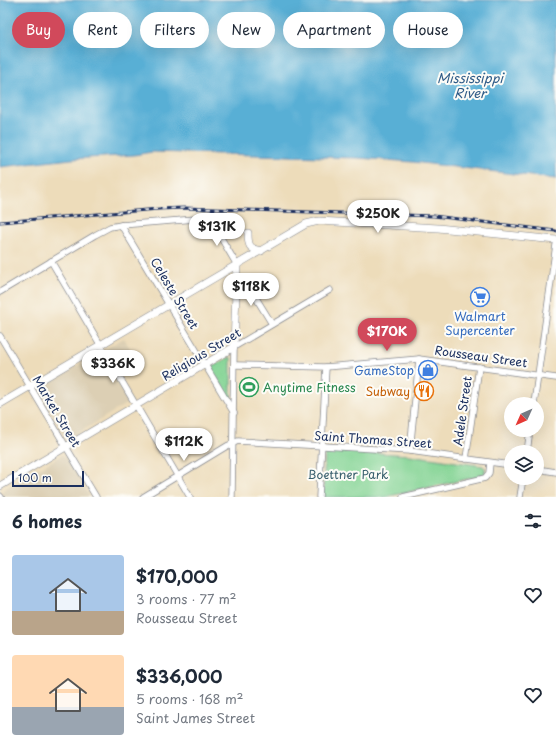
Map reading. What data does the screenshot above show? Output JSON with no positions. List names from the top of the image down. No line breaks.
{"streets":{"street":["Celeste Street","Religious Street","Rousseau Street","Market Street","Adele Street","Saint Thomas Street"]},"crossings":[["Celeste Street","Religious Street"],["Religious Street","Market Street"],["Rousseau Street","Adele Street"],["Adele Street","Saint Thomas Street"]],"water":["Mississippi River"],"parks":["Boettner Park"],"places":{"supermarket":["Walmart Supercenter"],"shop":["GameStop"],"sports":["Anytime Fitness"],"restaurant":["Subway"]},"scale_bar":"100 m","north":"bottom left","page":{"chip":["Buy","Rent","Filters","New","Apartment","House"],"price":["$250K","$131K","$118K","$170K","$336K","$112K"],"scale":"100 m","heading":"6 homes","list":[{"name":"$170,000","note":"3 rooms · 77 m² · Rousseau Street"},{"name":"$336,000","note":"5 rooms · 168 m² · Saint James Street"}]}}
